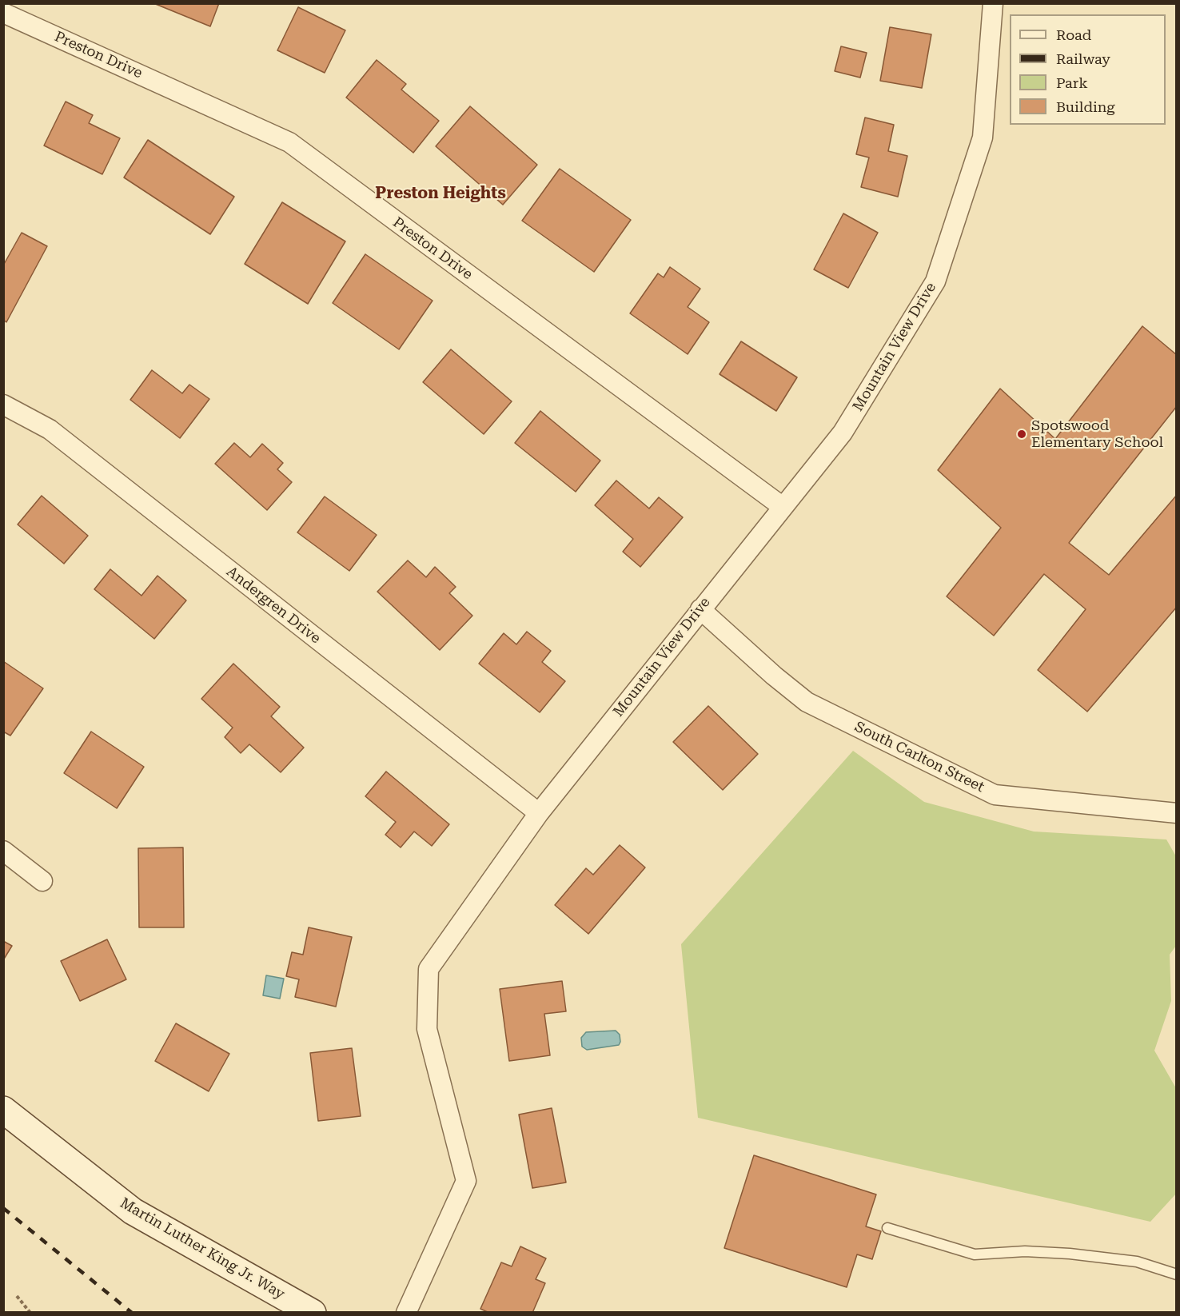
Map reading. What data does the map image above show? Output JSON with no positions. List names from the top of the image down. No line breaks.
{"streets":{"main road":["Martin Luther King Jr. Way"],"street":["Preston Drive","Mountain View Drive","Andergren Drive","South Carlton Street"]},"crossings":[["Preston Drive","Mountain View Drive"],["Mountain View Drive","Andergren Drive"],["Mountain View Drive","South Carlton Street"]],"districts":["Preston Heights"],"places":["Spotswood Elementary School"],"legend":["Road","Railway","Park","Building"]}
